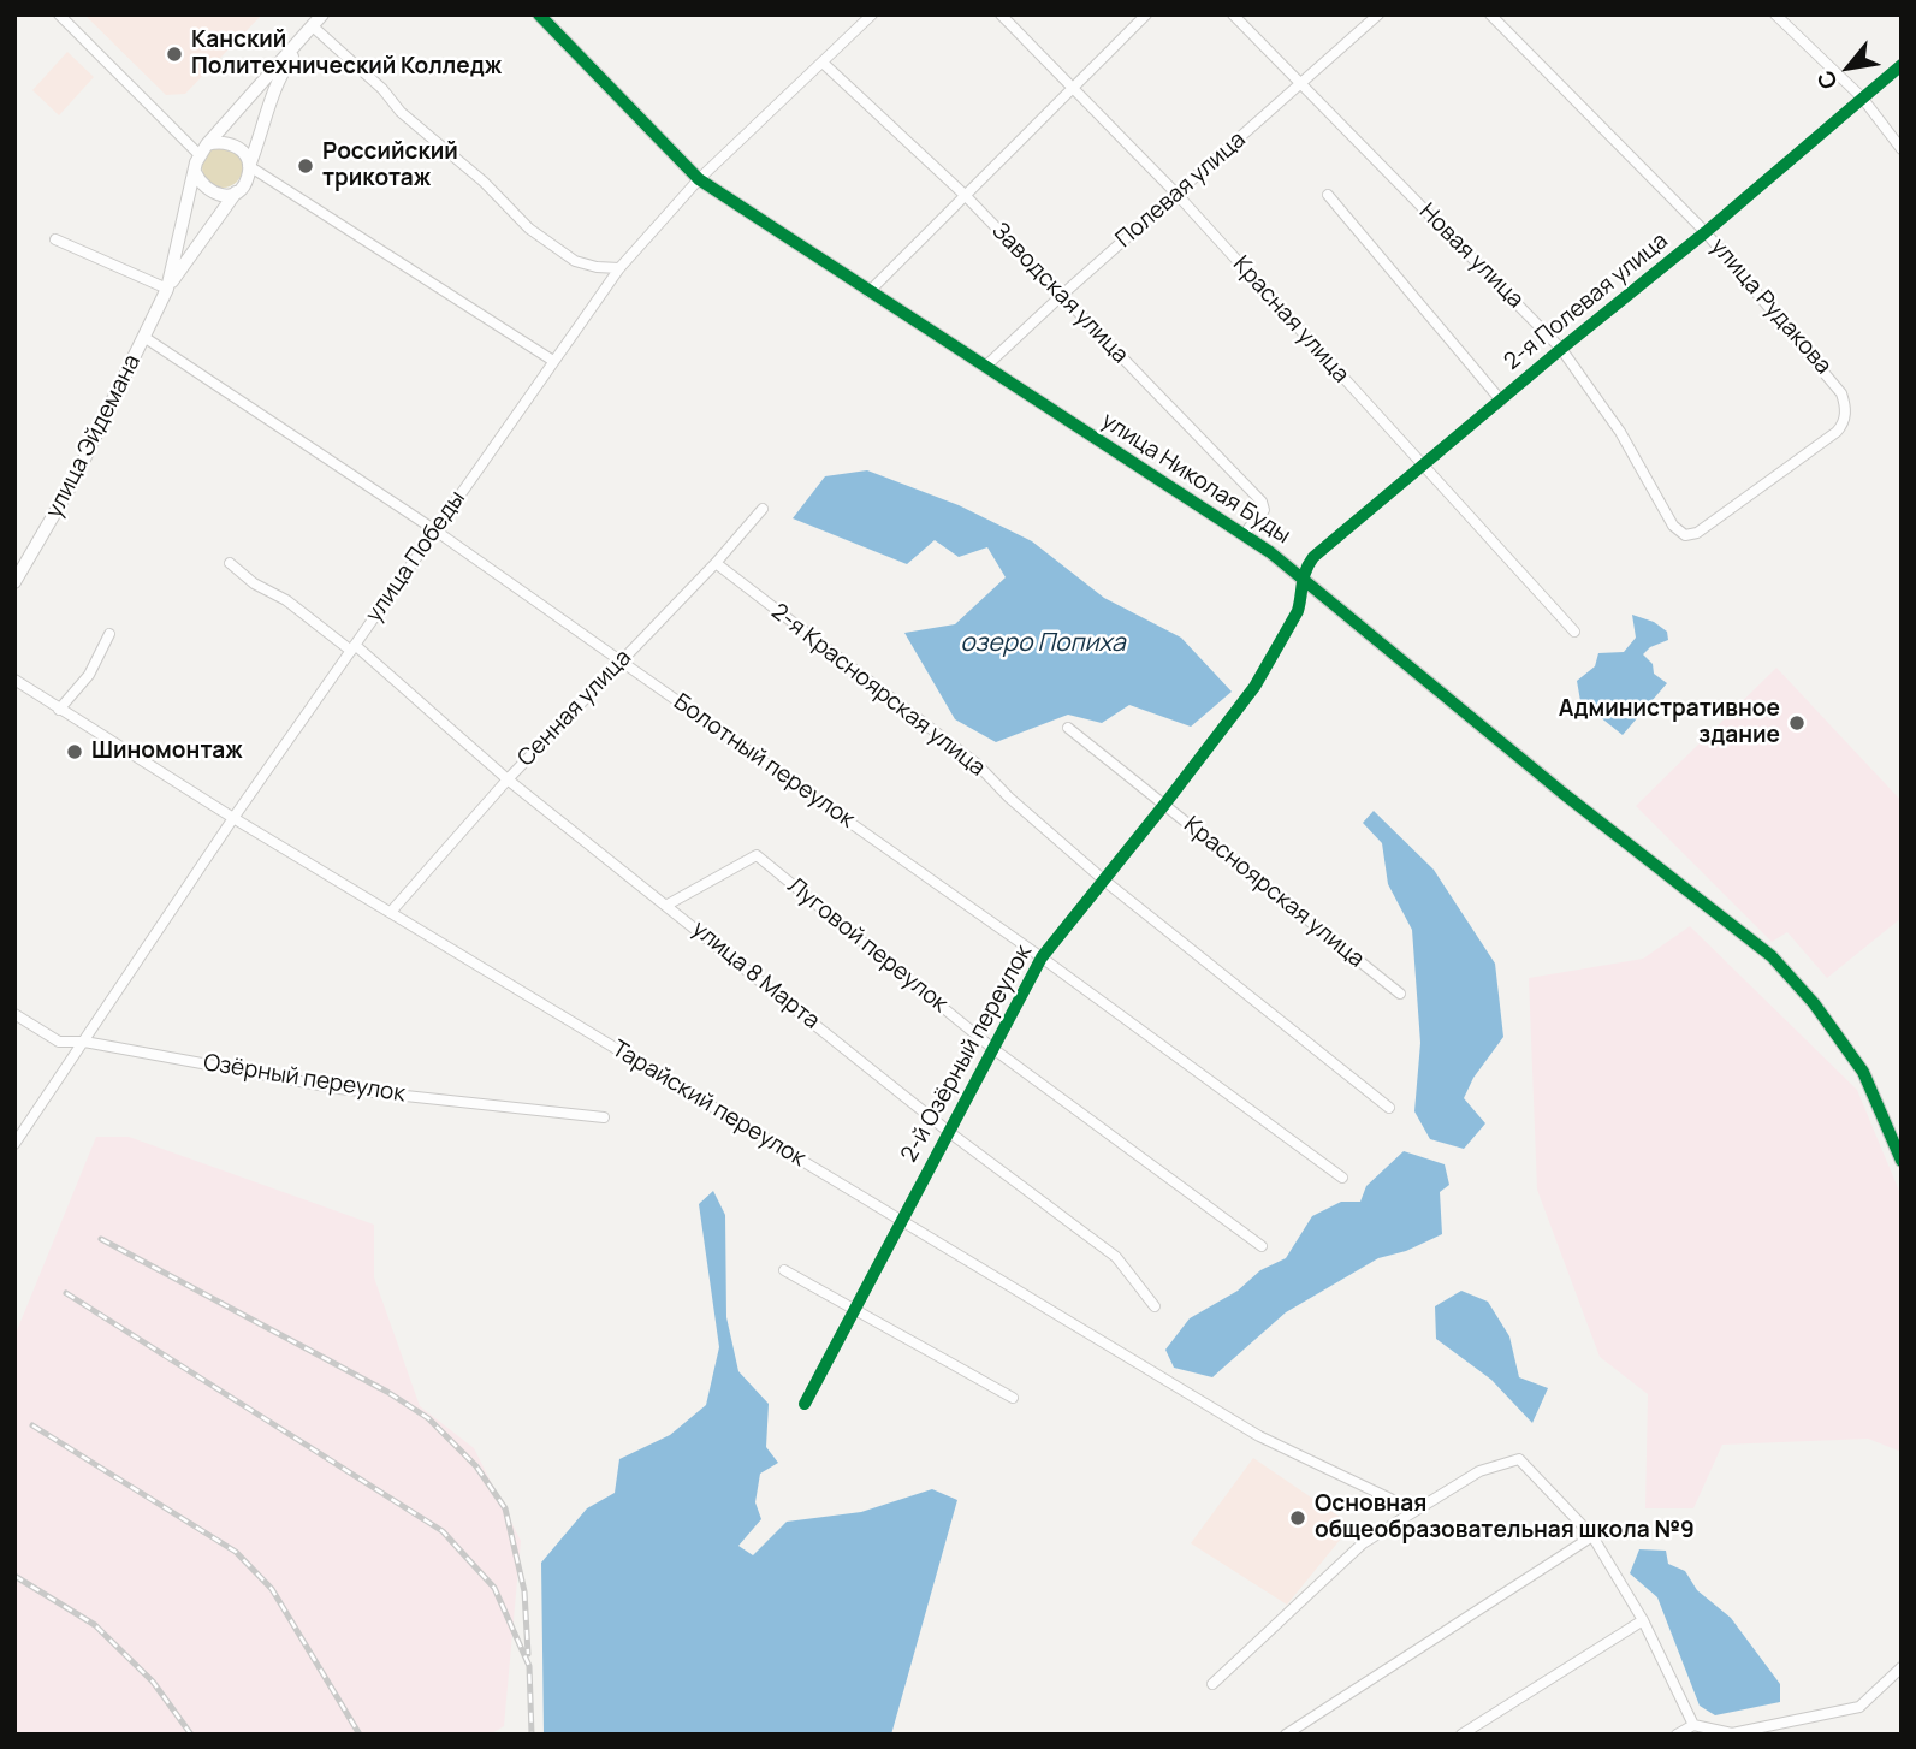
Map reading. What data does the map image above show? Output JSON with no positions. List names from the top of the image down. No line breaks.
{"streets":{"street":["Полевая улица","Новая улица","Заводская улица","2-я Полевая улица","улица Рудакова","Красная улица","улица Эйдемана","улица Николая Буды","улица Победы","2-я Красноярская улица","Сенная улица","Болотный переулок","Красноярская улица","Луговой переулок","улица 8 Марта","2-й Озёрный переулок","Озёрный переулок","Тарайский переулок"]},"crossings":[["Полевая улица","Новая улица"],["Полевая улица","Заводская улица"],["Полевая улица","Красная улица"],["Полевая улица","улица Николая Буды"],["Новая улица","2-я Полевая улица"],["Новая улица","улица Рудакова"],["Заводская улица","улица Николая Буды"],["Заводская улица","улица Победы"],["2-я Полевая улица","улица Рудакова"],["2-я Полевая улица","Красная улица"],["2-я Полевая улица","улица Николая Буды"],["2-я Полевая улица","2-й Озёрный переулок"],["улица Эйдемана","Болотный переулок"],["улица Николая Буды","улица Победы"],["улица Николая Буды","2-й Озёрный переулок"],["улица Победы","Болотный переулок"],["улица Победы","улица 8 Марта"],["улица Победы","Озёрный переулок"],["улица Победы","Тарайский переулок"],["2-я Красноярская улица","Сенная улица"],["2-я Красноярская улица","2-й Озёрный переулок"],["Сенная улица","Болотный переулок"],["Сенная улица","улица 8 Марта"],["Сенная улица","Тарайский переулок"],["Болотный переулок","2-й Озёрный переулок"],["Красноярская улица","2-й Озёрный переулок"],["Луговой переулок","улица 8 Марта"],["Луговой переулок","2-й Озёрный переулок"],["улица 8 Марта","2-й Озёрный переулок"],["2-й Озёрный переулок","Тарайский переулок"]],"water":["озеро Попиха"],"places":["Канский Политехнический Колледж","Российский трикотаж","Административное здание","Шиномонтаж","Основная общеобразовательная школа №9"],"north":"bottom left"}
